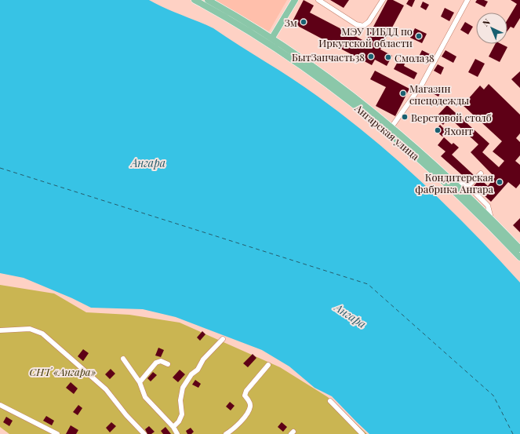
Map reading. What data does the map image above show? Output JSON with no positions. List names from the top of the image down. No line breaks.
{"streets":{"main road":["Ангарская улица"]},"water":["Ангара"],"parks":["СНТ «Ангара»"],"places":["Зм","МЭУ ГИБДД по Иркутской области","БытЗапчасть38","Смола38","Магазин спецодежды","Верстовой столб","Яхонт","Кондитерская фабрика Ангара"],"north":"top left"}
